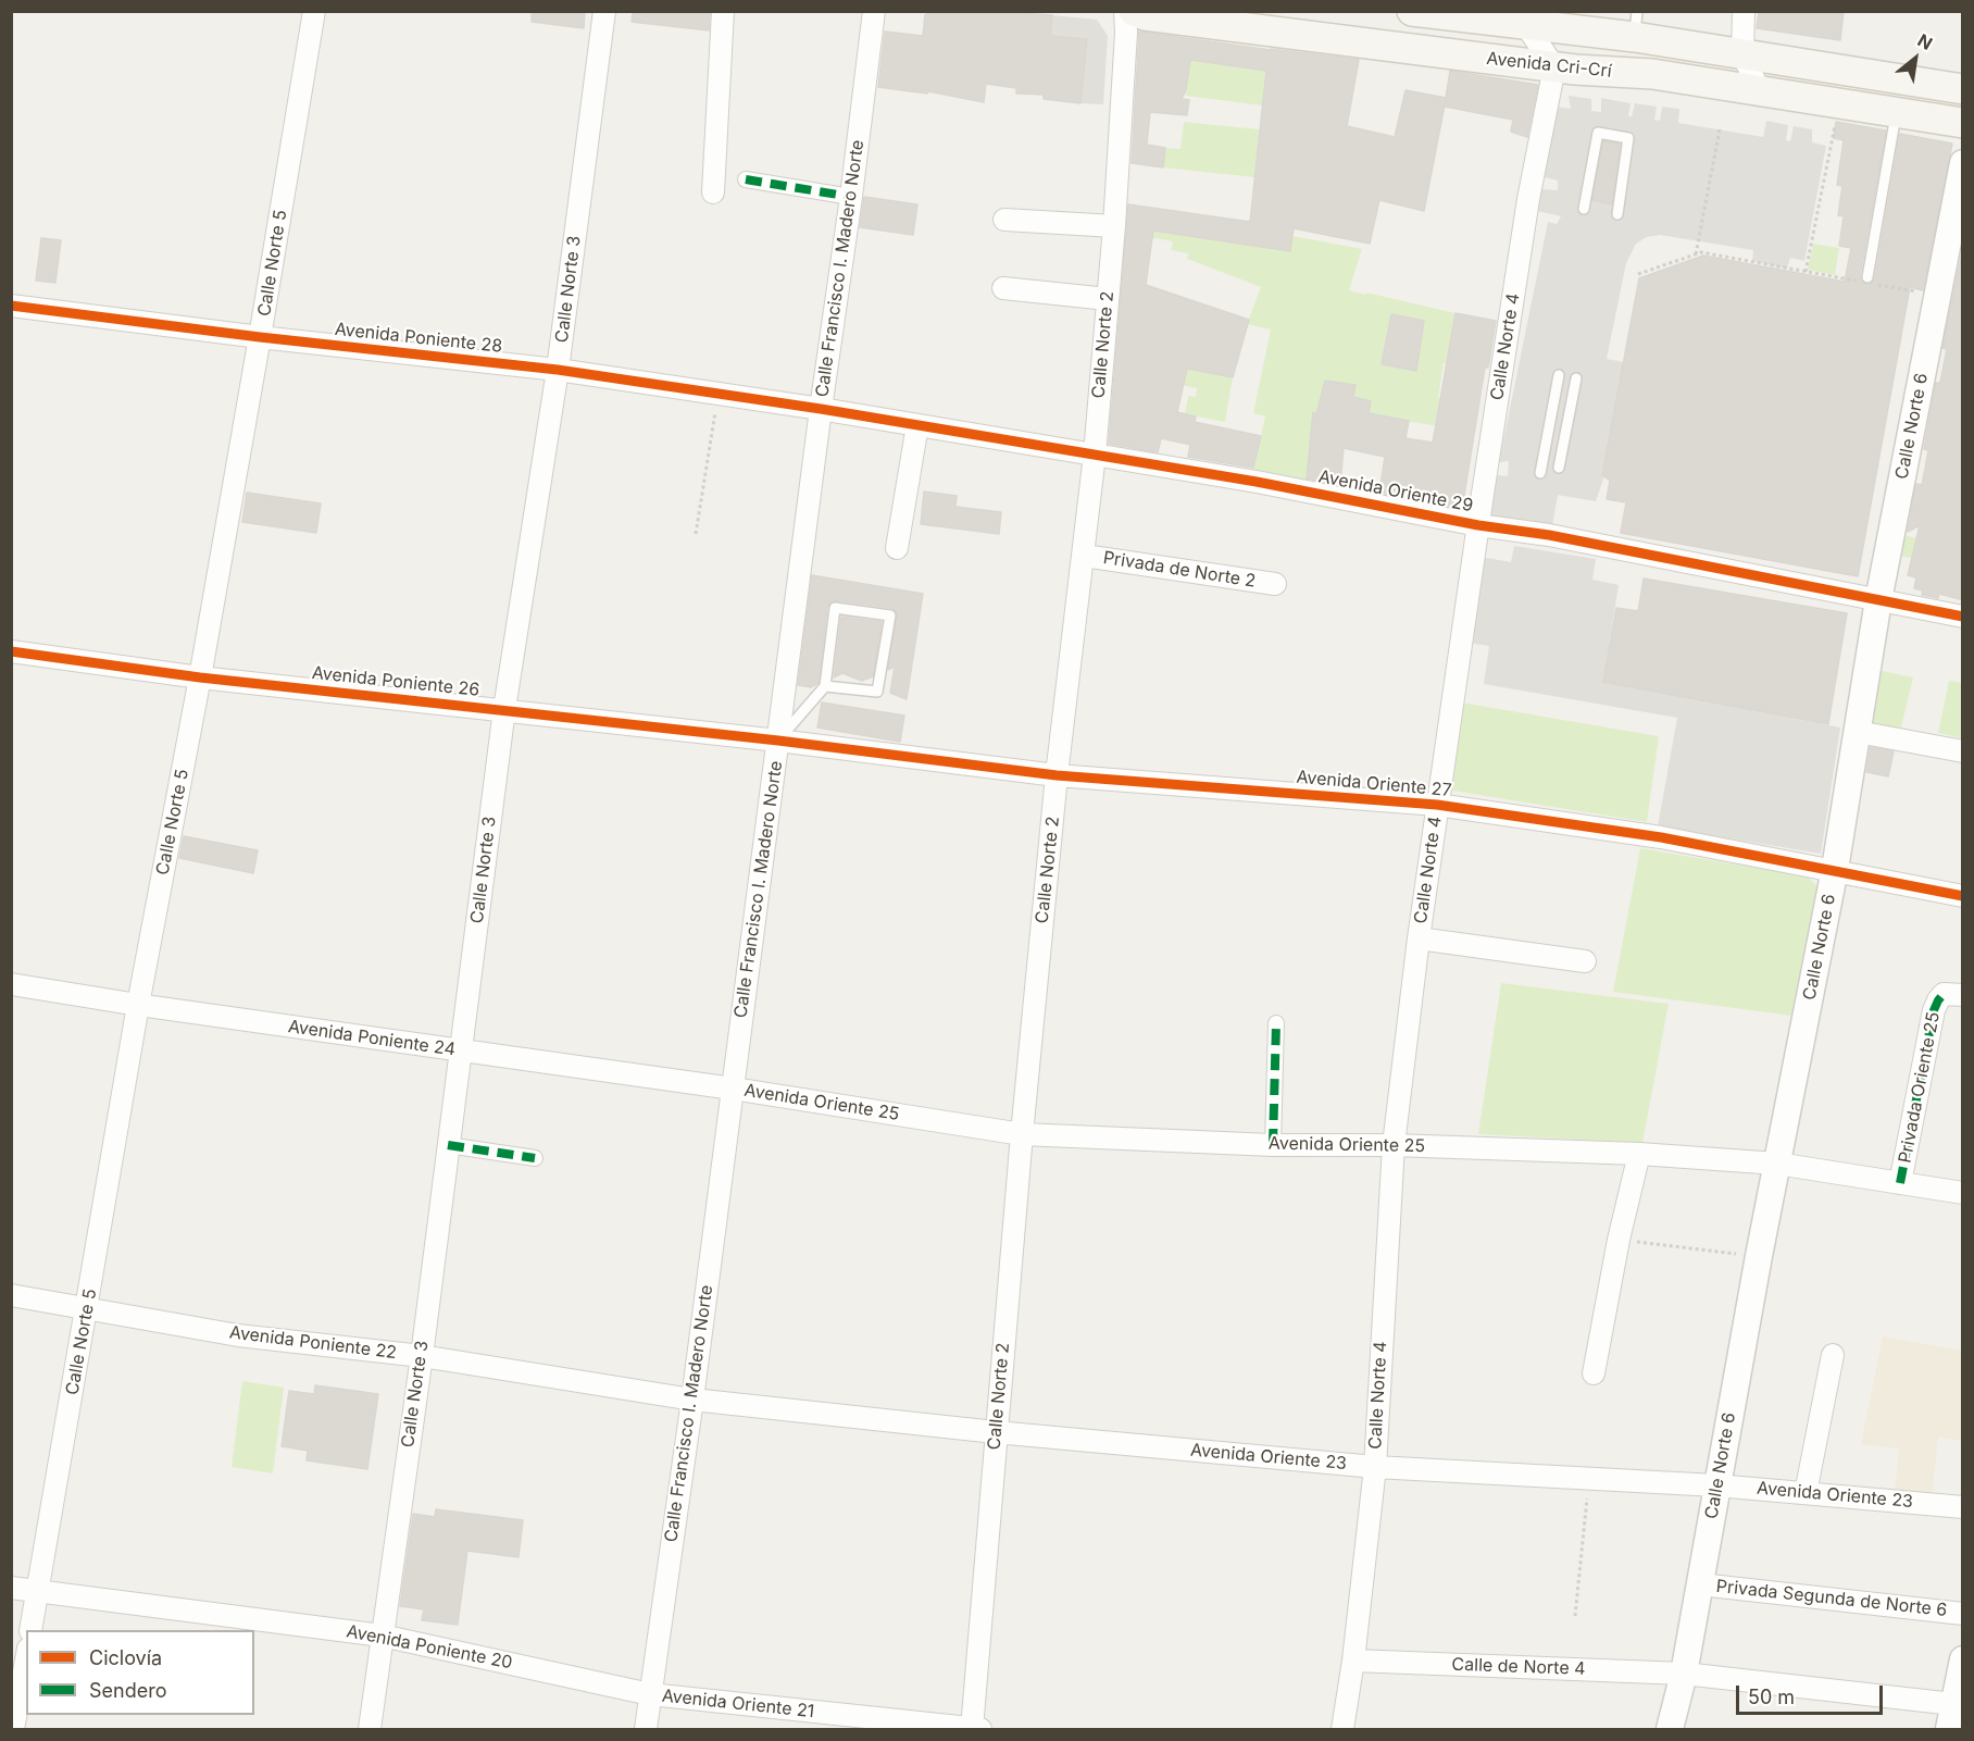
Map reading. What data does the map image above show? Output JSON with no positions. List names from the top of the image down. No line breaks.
{"streets":{"main road":["Avenida Cri-Crí"],"street":["Calle Norte 5","Calle Francisco I. Madero Norte","Calle Norte 3","Avenida Poniente 28","Calle Norte 2","Calle Norte 4","Calle Norte 6","Avenida Oriente 29","Privada de Norte 2","Avenida Poniente 26","Avenida Oriente 27","Avenida Poniente 24","Privada Oriente 25","Avenida Oriente 25","Avenida Poniente 22","Avenida Oriente 23","Privada Segunda de Norte 6","Avenida Poniente 20","Calle de Norte 4","Avenida Oriente 21"]},"crossings":[["Avenida Cri-Crí","Calle Norte 4"],["Calle Norte 5","Avenida Poniente 28"],["Calle Norte 5","Avenida Poniente 26"],["Calle Norte 5","Avenida Poniente 24"],["Calle Norte 5","Avenida Poniente 22"],["Calle Norte 5","Avenida Poniente 20"],["Calle Francisco I. Madero Norte","Avenida Poniente 28"],["Calle Francisco I. Madero Norte","Avenida Oriente 29"],["Calle Francisco I. Madero Norte","Avenida Poniente 26"],["Calle Francisco I. Madero Norte","Avenida Oriente 27"],["Calle Francisco I. Madero Norte","Avenida Poniente 24"],["Calle Francisco I. Madero Norte","Avenida Oriente 25"],["Calle Francisco I. Madero Norte","Avenida Poniente 22"],["Calle Francisco I. Madero Norte","Avenida Oriente 23"],["Calle Francisco I. Madero Norte","Avenida Poniente 20"],["Calle Francisco I. Madero Norte","Avenida Oriente 21"],["Calle Norte 3","Avenida Poniente 28"],["Calle Norte 3","Avenida Poniente 26"],["Calle Norte 3","Avenida Poniente 24"],["Calle Norte 3","Avenida Poniente 22"],["Calle Norte 3","Avenida Poniente 20"],["Avenida Poniente 28","Avenida Oriente 29"],["Calle Norte 2","Avenida Oriente 29"],["Calle Norte 2","Privada de Norte 2"],["Calle Norte 2","Avenida Oriente 27"],["Calle Norte 2","Avenida Oriente 25"],["Calle Norte 2","Avenida Oriente 23"],["Calle Norte 2","Avenida Oriente 21"],["Calle Norte 4","Avenida Oriente 29"],["Calle Norte 4","Avenida Oriente 27"],["Calle Norte 4","Avenida Oriente 25"],["Calle Norte 4","Avenida Oriente 23"],["Calle Norte 4","Calle de Norte 4"],["Calle Norte 6","Avenida Oriente 29"],["Calle Norte 6","Avenida Oriente 27"],["Calle Norte 6","Avenida Oriente 25"],["Calle Norte 6","Avenida Oriente 23"],["Calle Norte 6","Privada Segunda de Norte 6"],["Calle Norte 6","Calle de Norte 4"],["Avenida Poniente 26","Avenida Oriente 27"],["Avenida Poniente 24","Avenida Oriente 25"],["Privada Oriente 25","Avenida Oriente 25"],["Avenida Poniente 22","Avenida Oriente 23"],["Avenida Poniente 20","Avenida Oriente 21"]],"legend":["Ciclovía","Sendero"],"scale_bar":"50 m","north":"top right"}
